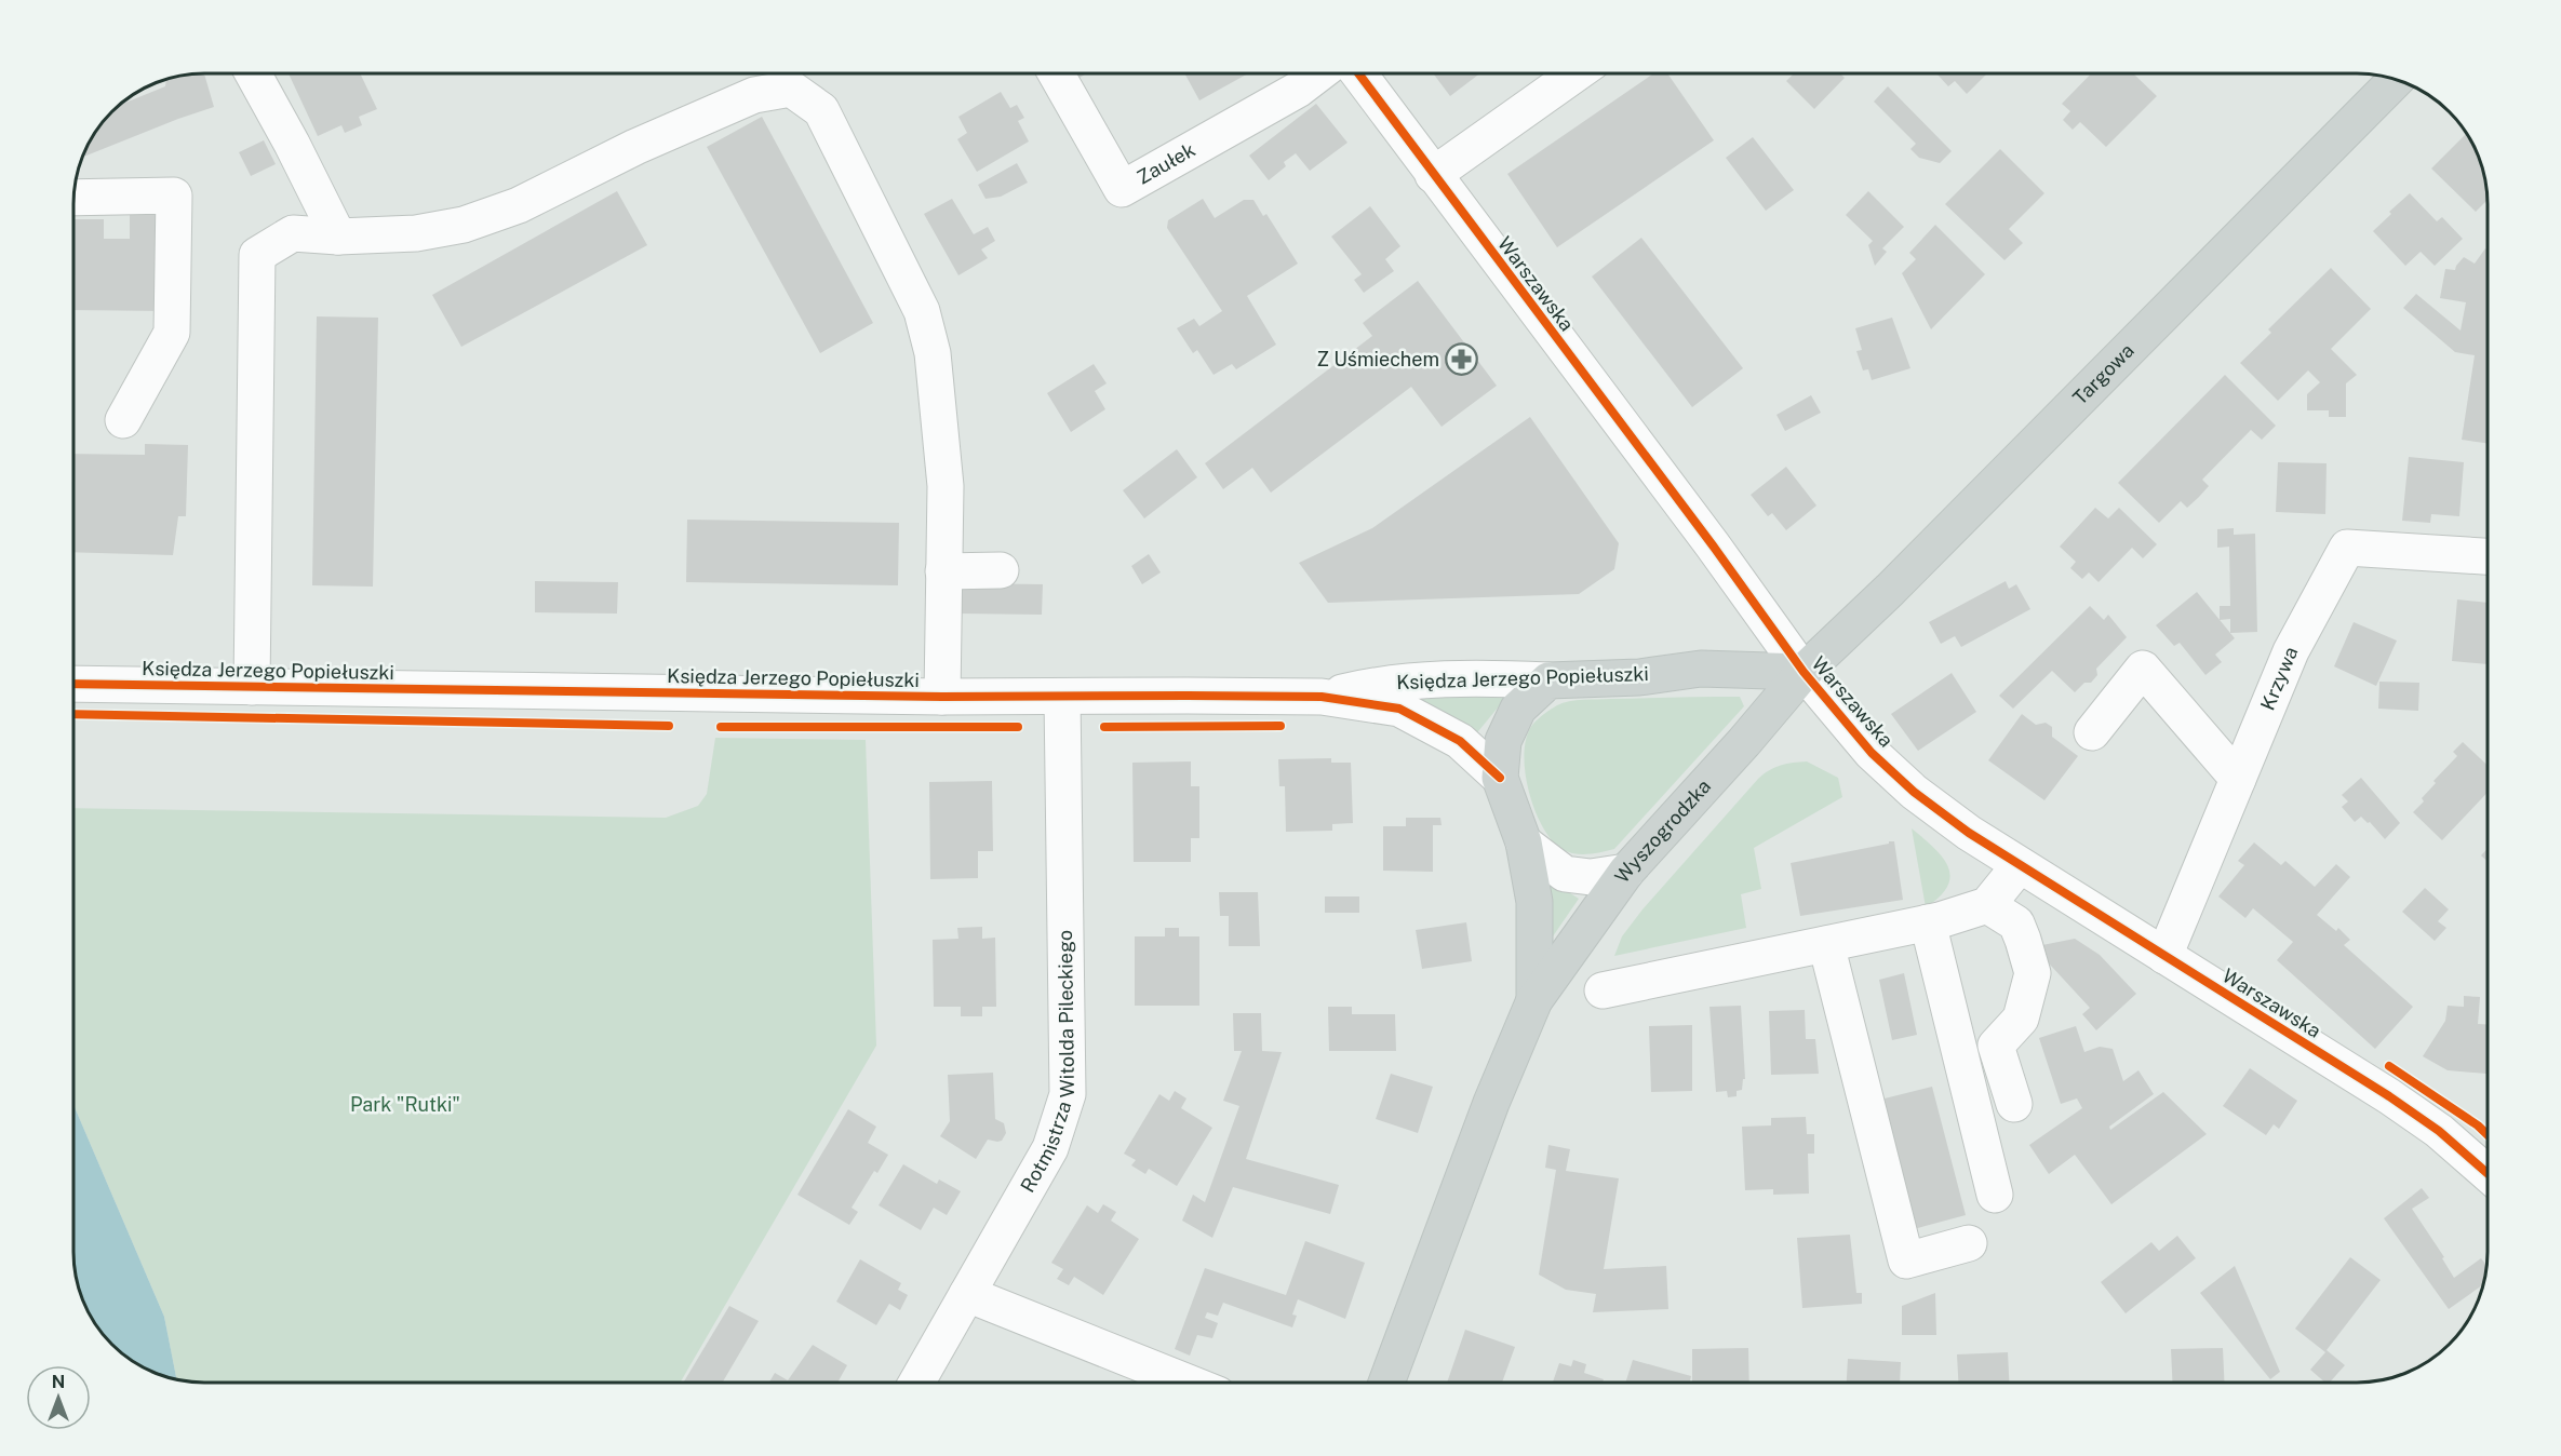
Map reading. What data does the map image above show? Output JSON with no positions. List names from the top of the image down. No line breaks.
{"streets":{"main road":["Targowa","Księdza Jerzego Popiełuszki","Wyszogrodzka"],"street":["Zaułek","Warszawska","Krzywa","Rotmistrza Witolda Pileckiego"]},"crossings":[["Warszawska","Targowa"],["Warszawska","Księdza Jerzego Popiełuszki"],["Warszawska","Krzywa"],["Warszawska","Wyszogrodzka"],["Targowa","Księdza Jerzego Popiełuszki"],["Targowa","Wyszogrodzka"],["Księdza Jerzego Popiełuszki","Wyszogrodzka"],["Księdza Jerzego Popiełuszki","Rotmistrza Witolda Pileckiego"]],"parks":["Park \"Rutki\""],"places":{"pharmacy":["Z Uśmiechem"]},"north":"top"}
